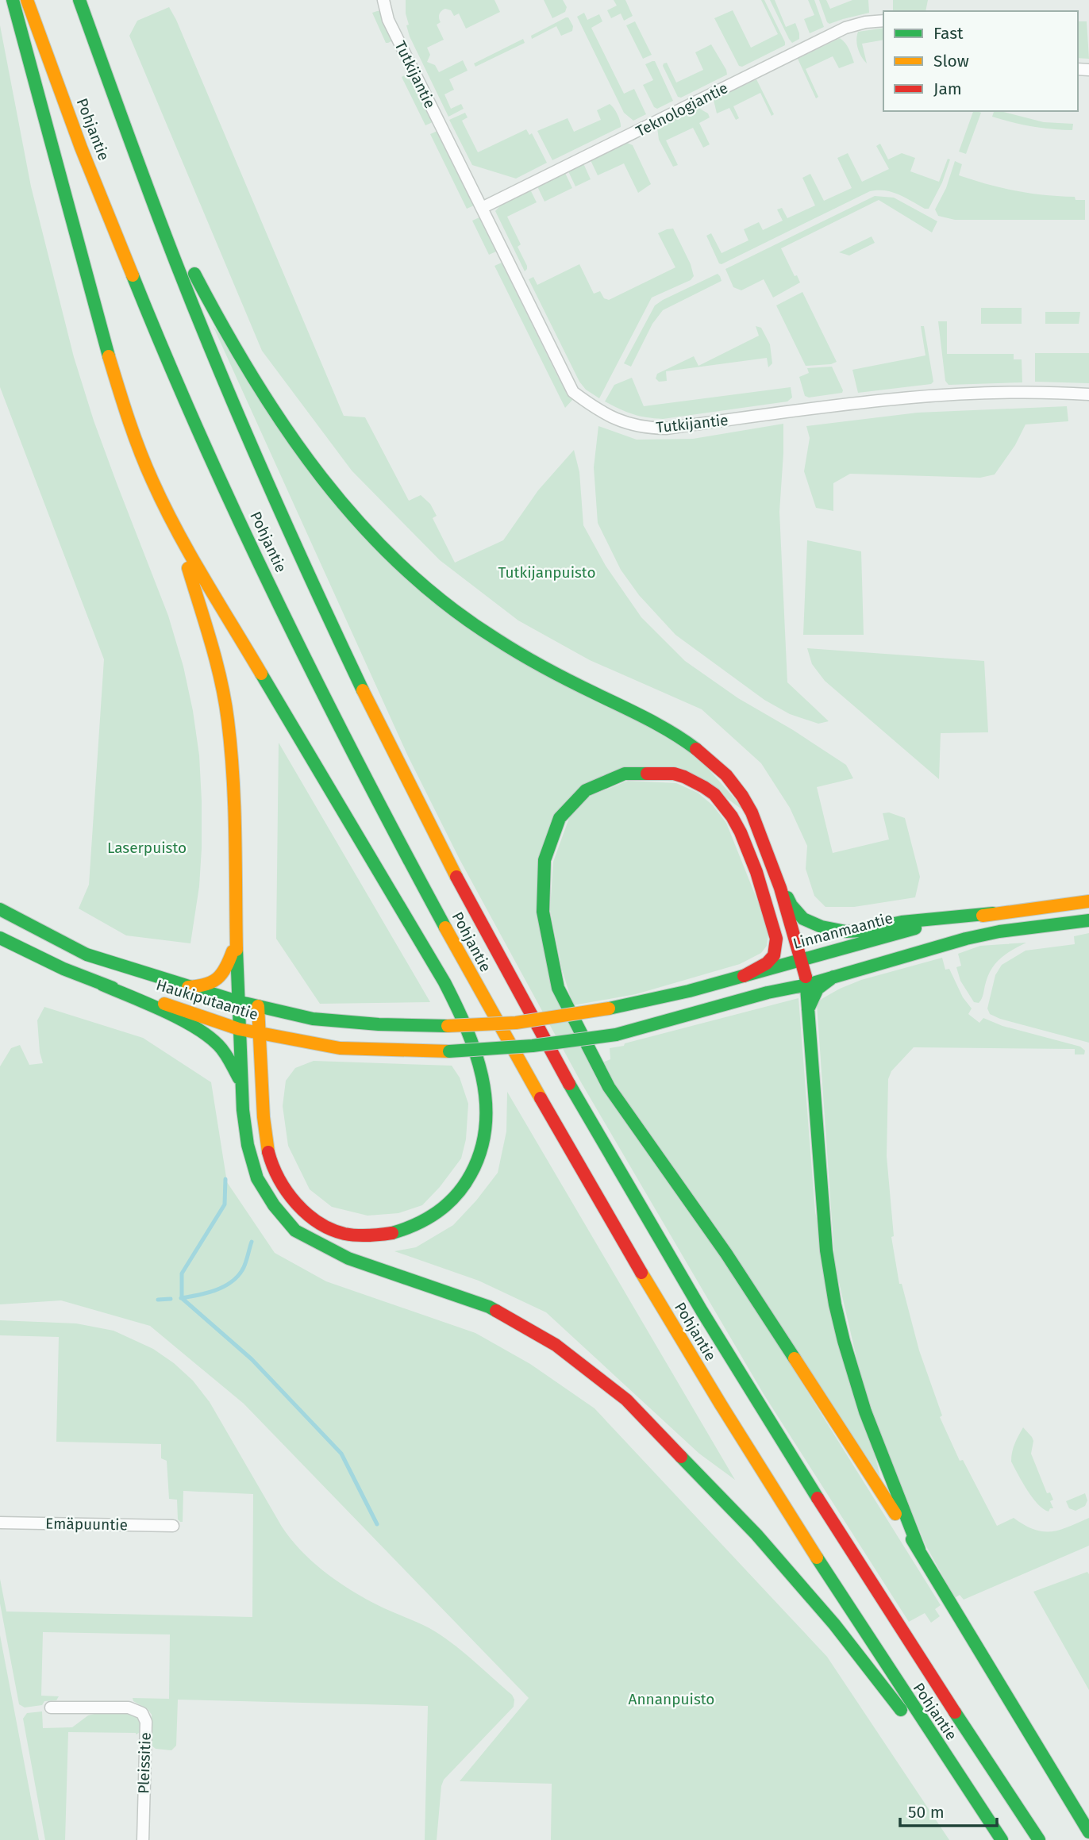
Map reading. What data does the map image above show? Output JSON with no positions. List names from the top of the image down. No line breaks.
{"streets":{"main road":["Pohjantie","Linnanmaantie","Haukiputaantie"],"street":["Tutkijantie","Teknologiantie","Emäpuuntie","Pleissitie"]},"crossings":[["Tutkijantie","Teknologiantie"],["Linnanmaantie","Haukiputaantie"]],"parks":["Tutkijanpuisto","Laserpuisto","Annanpuisto"],"legend":["Fast","Slow","Jam"],"scale_bar":"50 m"}
